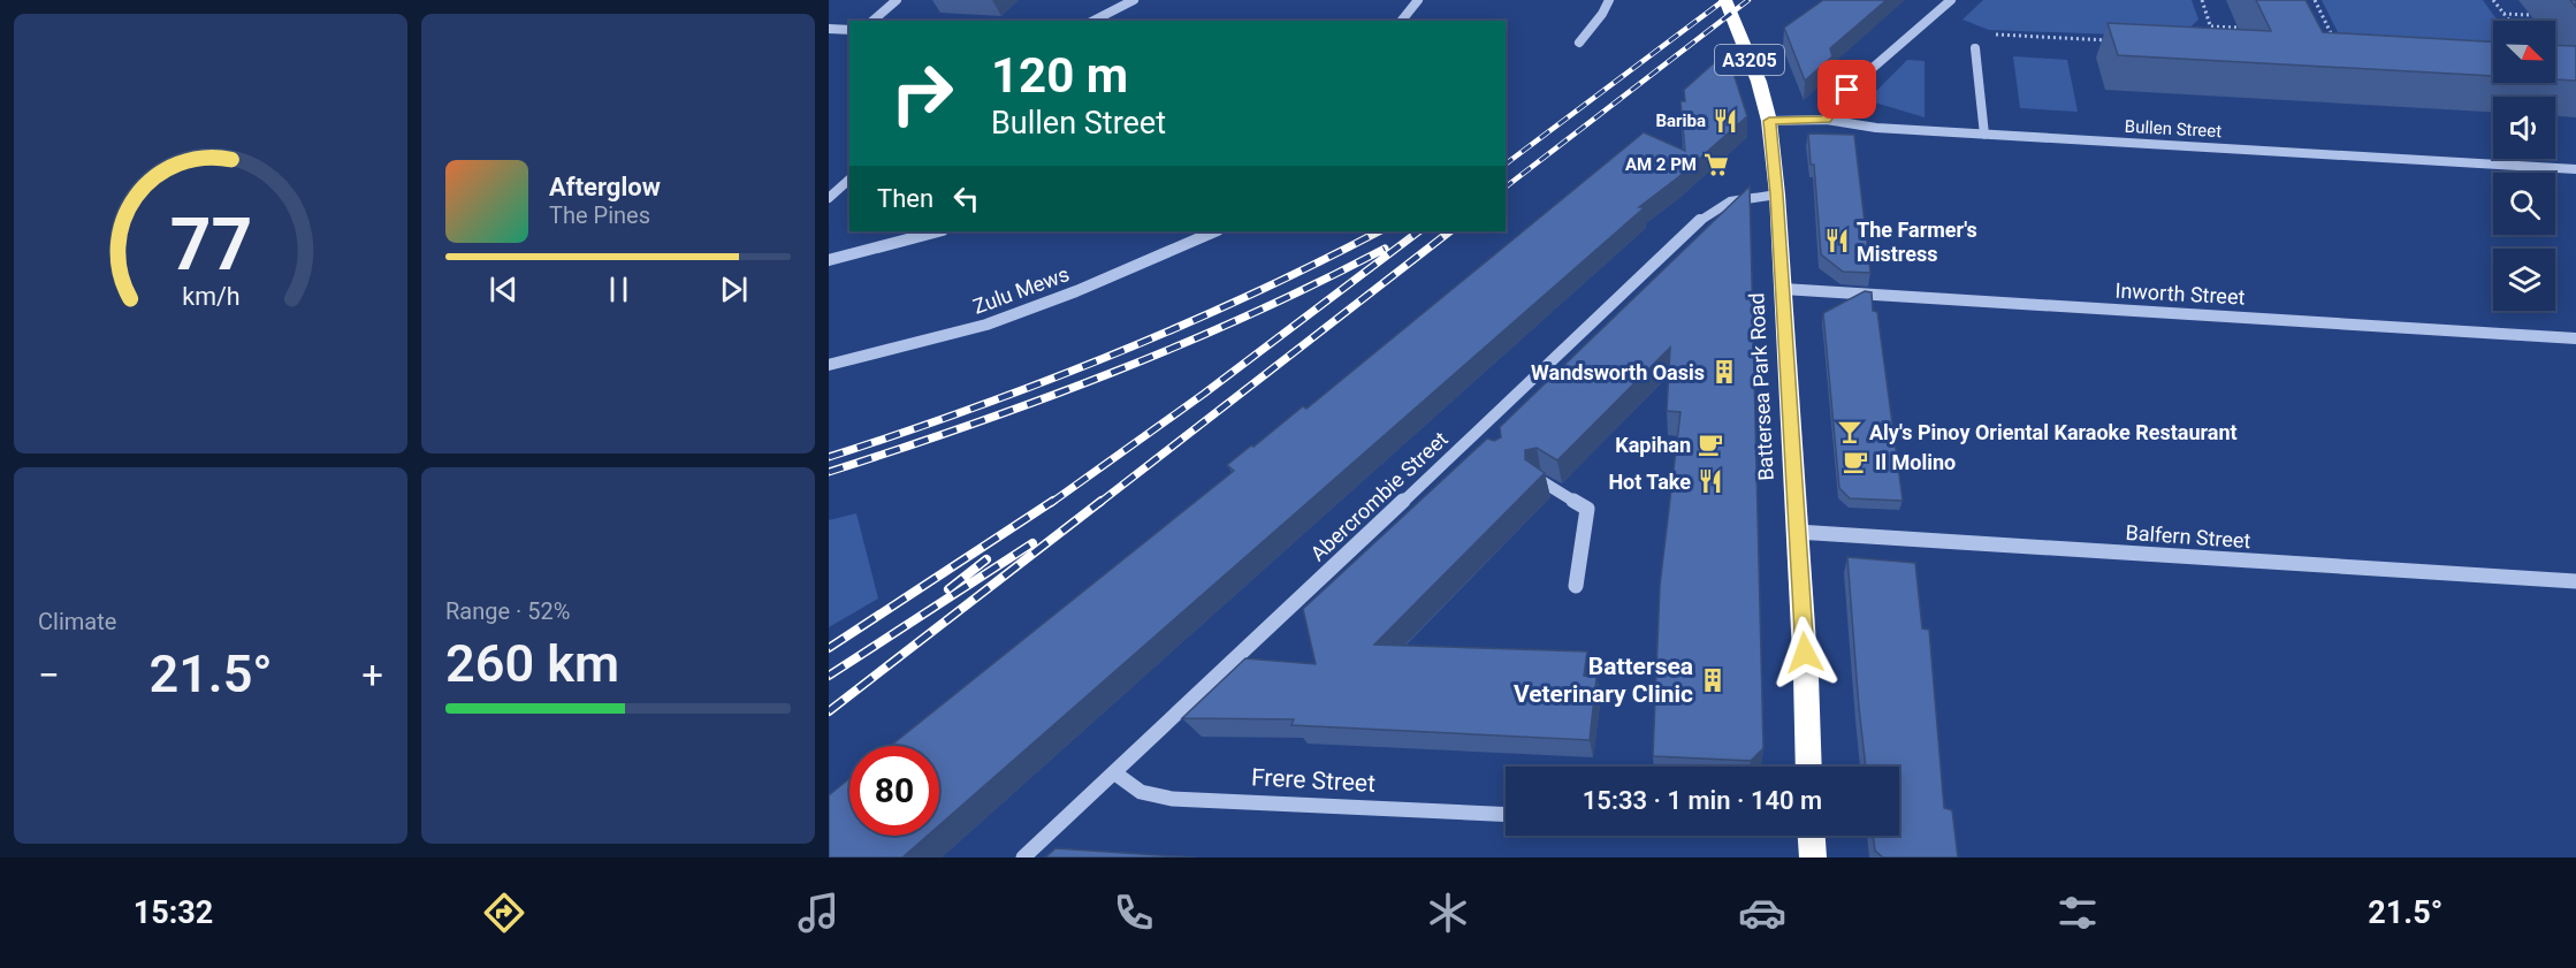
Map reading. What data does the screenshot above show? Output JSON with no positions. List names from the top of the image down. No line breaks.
{"streets":{"highway":["A3205","Battersea Park Road"],"street":["Bullen Street","Zulu Mews","Inworth Street","Abercrombie Street","Balfern Street","Frere Street"]},"crossings":[["Bullen Street","Battersea Park Road"],["Inworth Street","Battersea Park Road"],["Battersea Park Road","Abercrombie Street"],["Battersea Park Road","Balfern Street"],["Abercrombie Street","Frere Street"]],"places":{"restaurant":["Bariba","The Farmer's Mistress","Hot Take"],"supermarket":["AM 2 PM"],"building":["Wandsworth Oasis","Battersea Veterinary Clinic"],"bar":["Aly's Pinoy Oriental Karaoke Restaurant"],"cafe":["Kapihan","Il Molino"]},"north":"bottom right","page":{"turn":["120 m","Bullen Street"],"song":["Afterglow","The Pines"],"then":"Then","tile":["Climate",["Range · 52%","260 km"]],"heat":["−","21.5°","+"],"limit":"80","trip":"15:33 · 1 min · 140 m","tabs":["15:32","21.5°"],"gauge":["77","km/h"]}}
